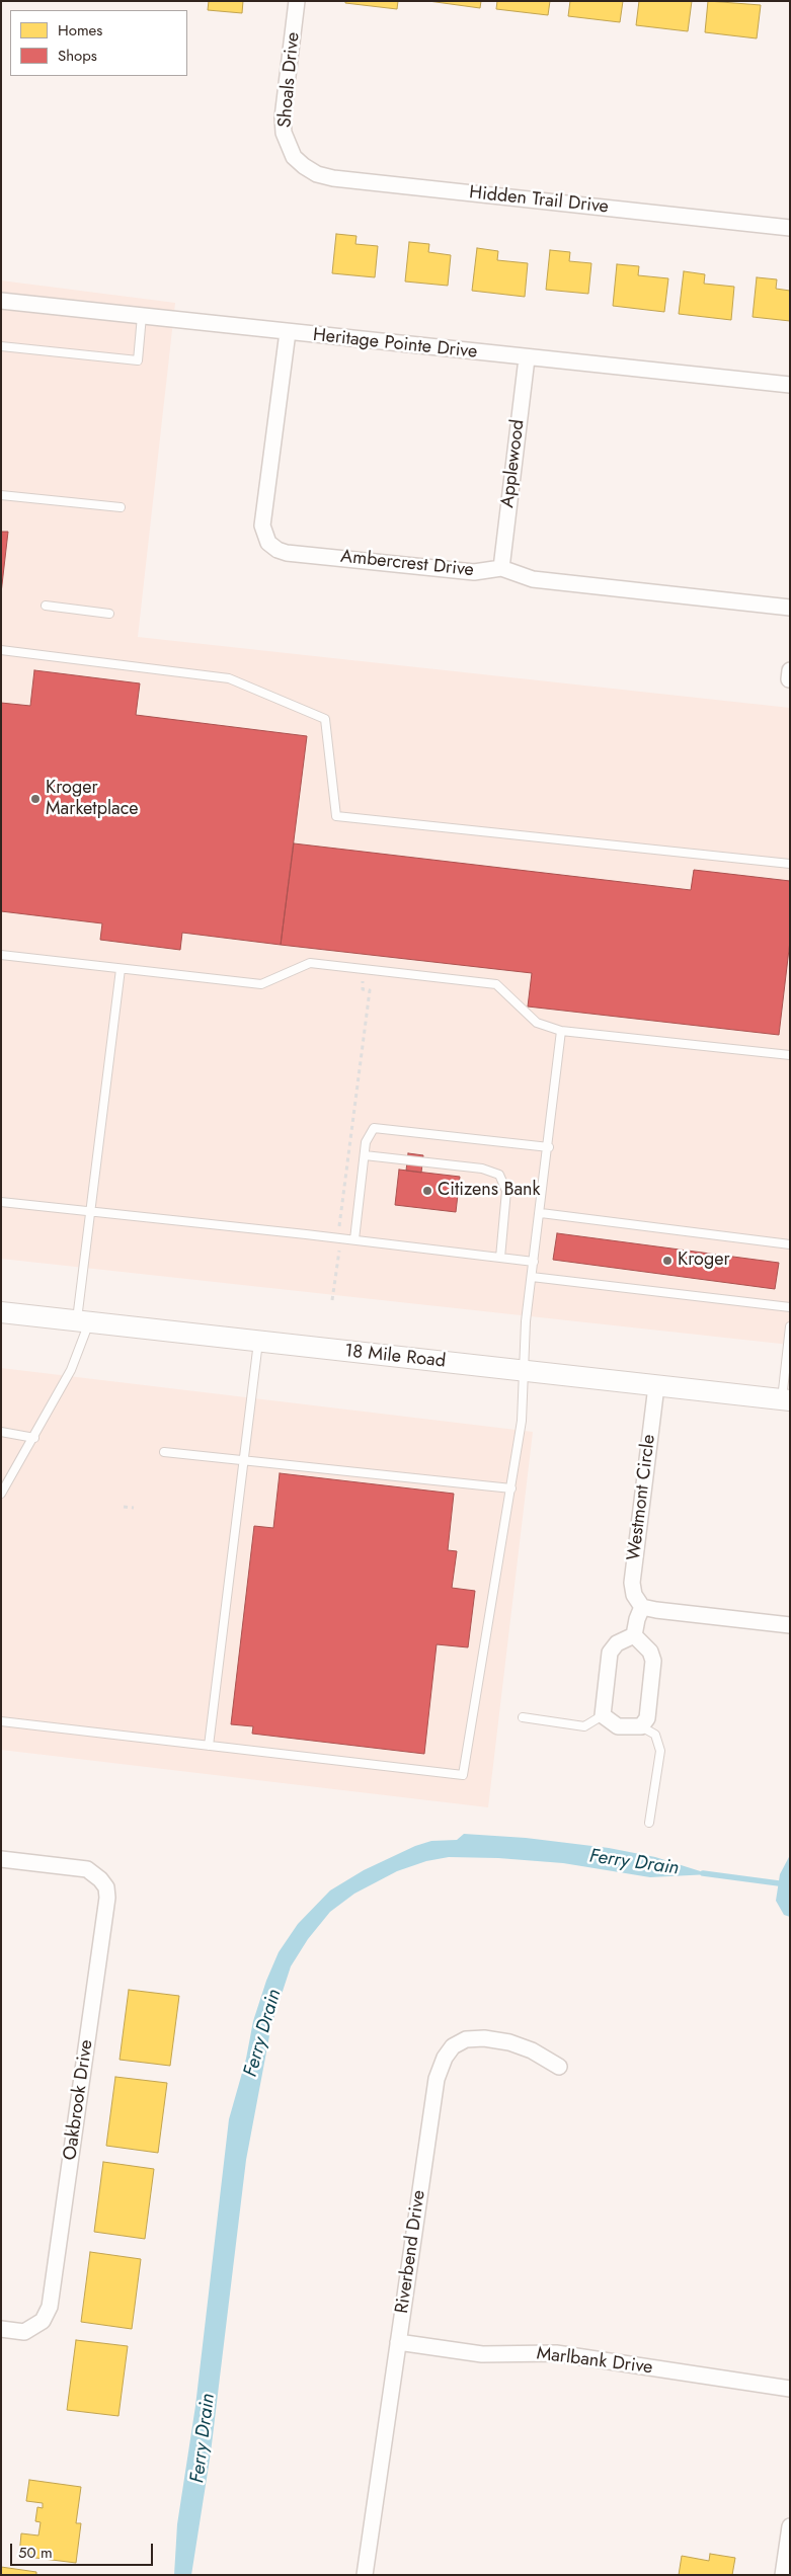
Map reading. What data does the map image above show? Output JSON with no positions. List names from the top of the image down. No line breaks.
{"streets":{"main road":["18 Mile Road"],"street":["Shoals Drive","Hidden Trail Drive","Heritage Pointe Drive","Applewood","Ambercrest Drive","Westmont Circle","Oakbrook Drive","Riverbend Drive","Marlbank Drive"]},"crossings":[["Shoals Drive","Hidden Trail Drive"],["Heritage Pointe Drive","Applewood"],["Heritage Pointe Drive","Ambercrest Drive"],["Applewood","Ambercrest Drive"],["18 Mile Road","Westmont Circle"],["Riverbend Drive","Marlbank Drive"]],"water":["Ferry Drain"],"places":["Kroger Marketplace","Citizens Bank","Kroger"],"legend":["Homes","Shops"],"scale_bar":"50 m"}
